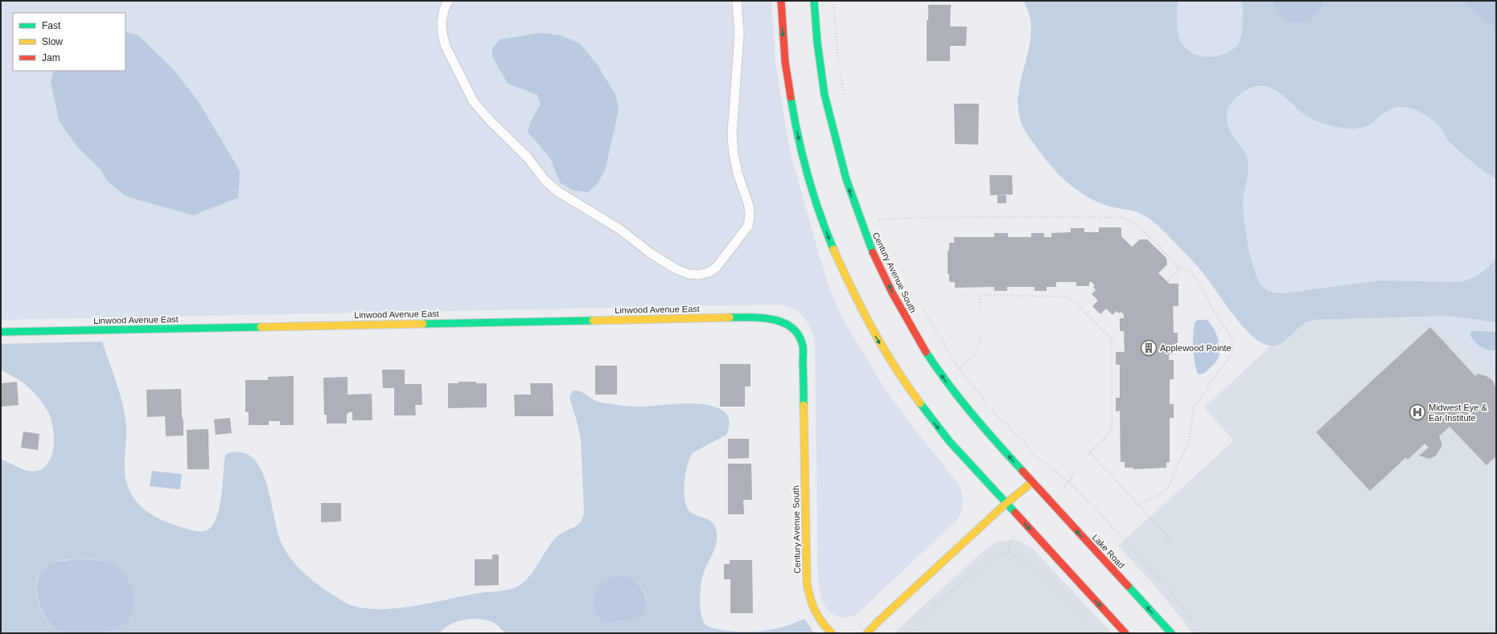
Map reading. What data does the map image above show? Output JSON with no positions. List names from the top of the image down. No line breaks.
{"streets":{"main road":["Century Avenue South","Linwood Avenue East","Lake Road"]},"crossings":[["Century Avenue South","Linwood Avenue East"],["Century Avenue South","Lake Road"]],"places":{"building":["Applewood Pointe"],"hospital":["Midwest Eye & Ear Institute"]},"legend":["Fast","Slow","Jam"]}
